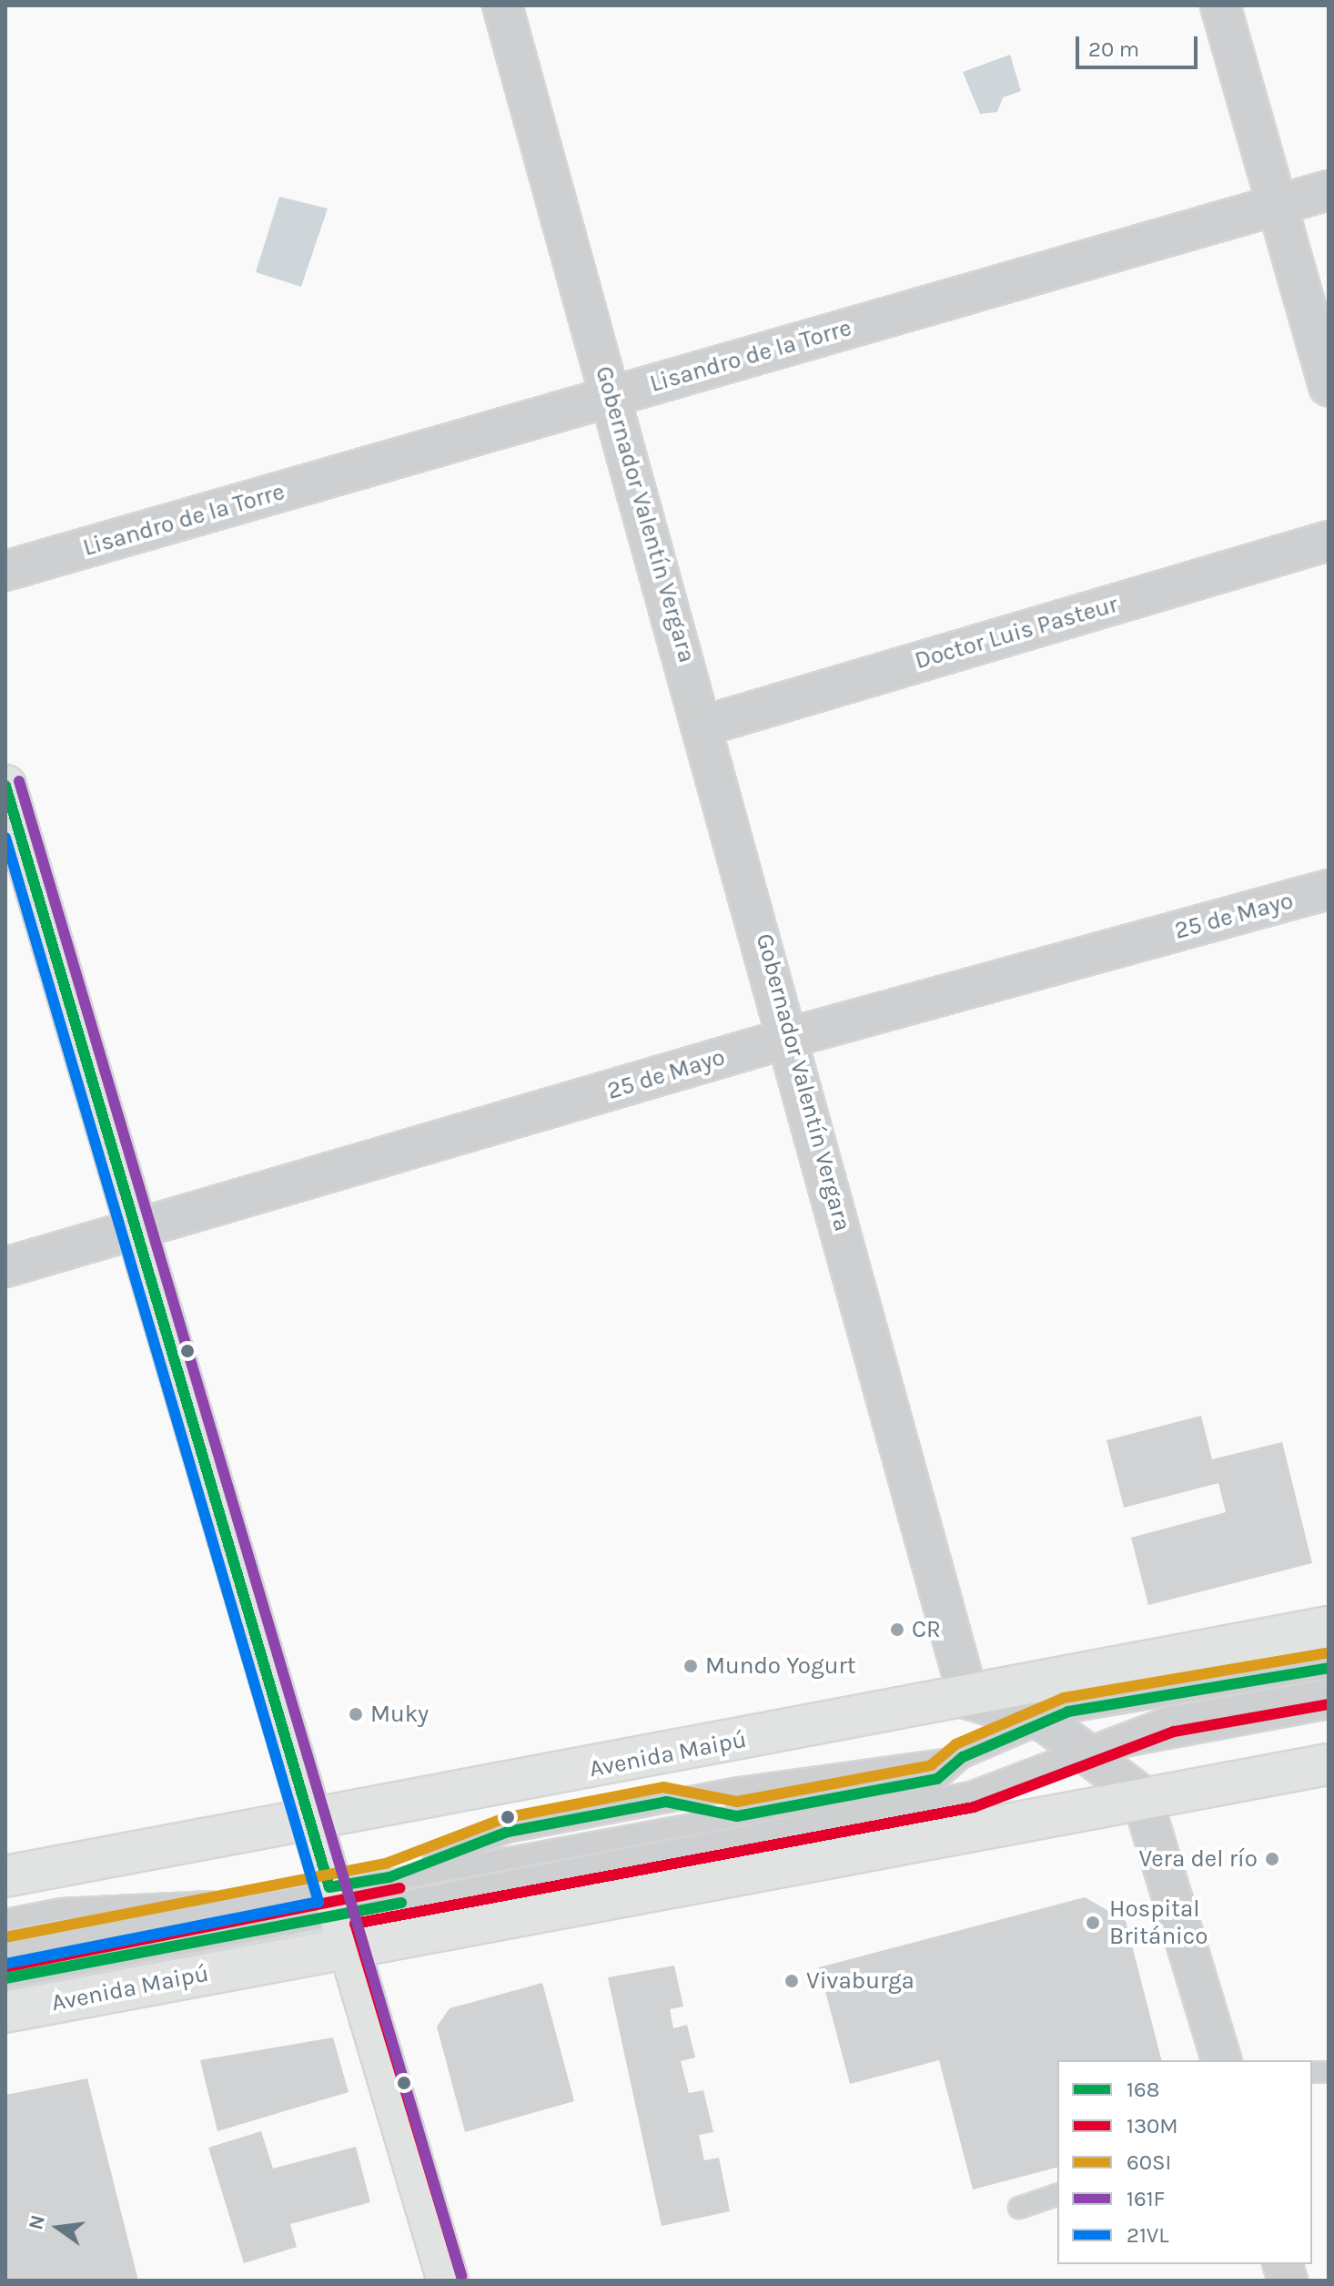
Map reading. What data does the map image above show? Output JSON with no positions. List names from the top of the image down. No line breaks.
{"streets":{"main road":["Avenida Maipú"],"street":["Lisandro de la Torre","Gobernador Valentín Vergara","Doctor Luis Pasteur","25 de Mayo"]},"crossings":[["Lisandro de la Torre","Gobernador Valentín Vergara"],["Gobernador Valentín Vergara","Doctor Luis Pasteur"],["Gobernador Valentín Vergara","25 de Mayo"],["Gobernador Valentín Vergara","Avenida Maipú"]],"places":["CR","Mundo Yogurt","Muky","Vera del río","Hospital Británico","Vivaburga"],"lines":["transit line 161F","transit line 168","transit line 21VL","transit line 60SI","transit line 130M"],"legend":["168","130M","60SI","161F","21VL"],"scale_bar":"20 m","north":"left"}
